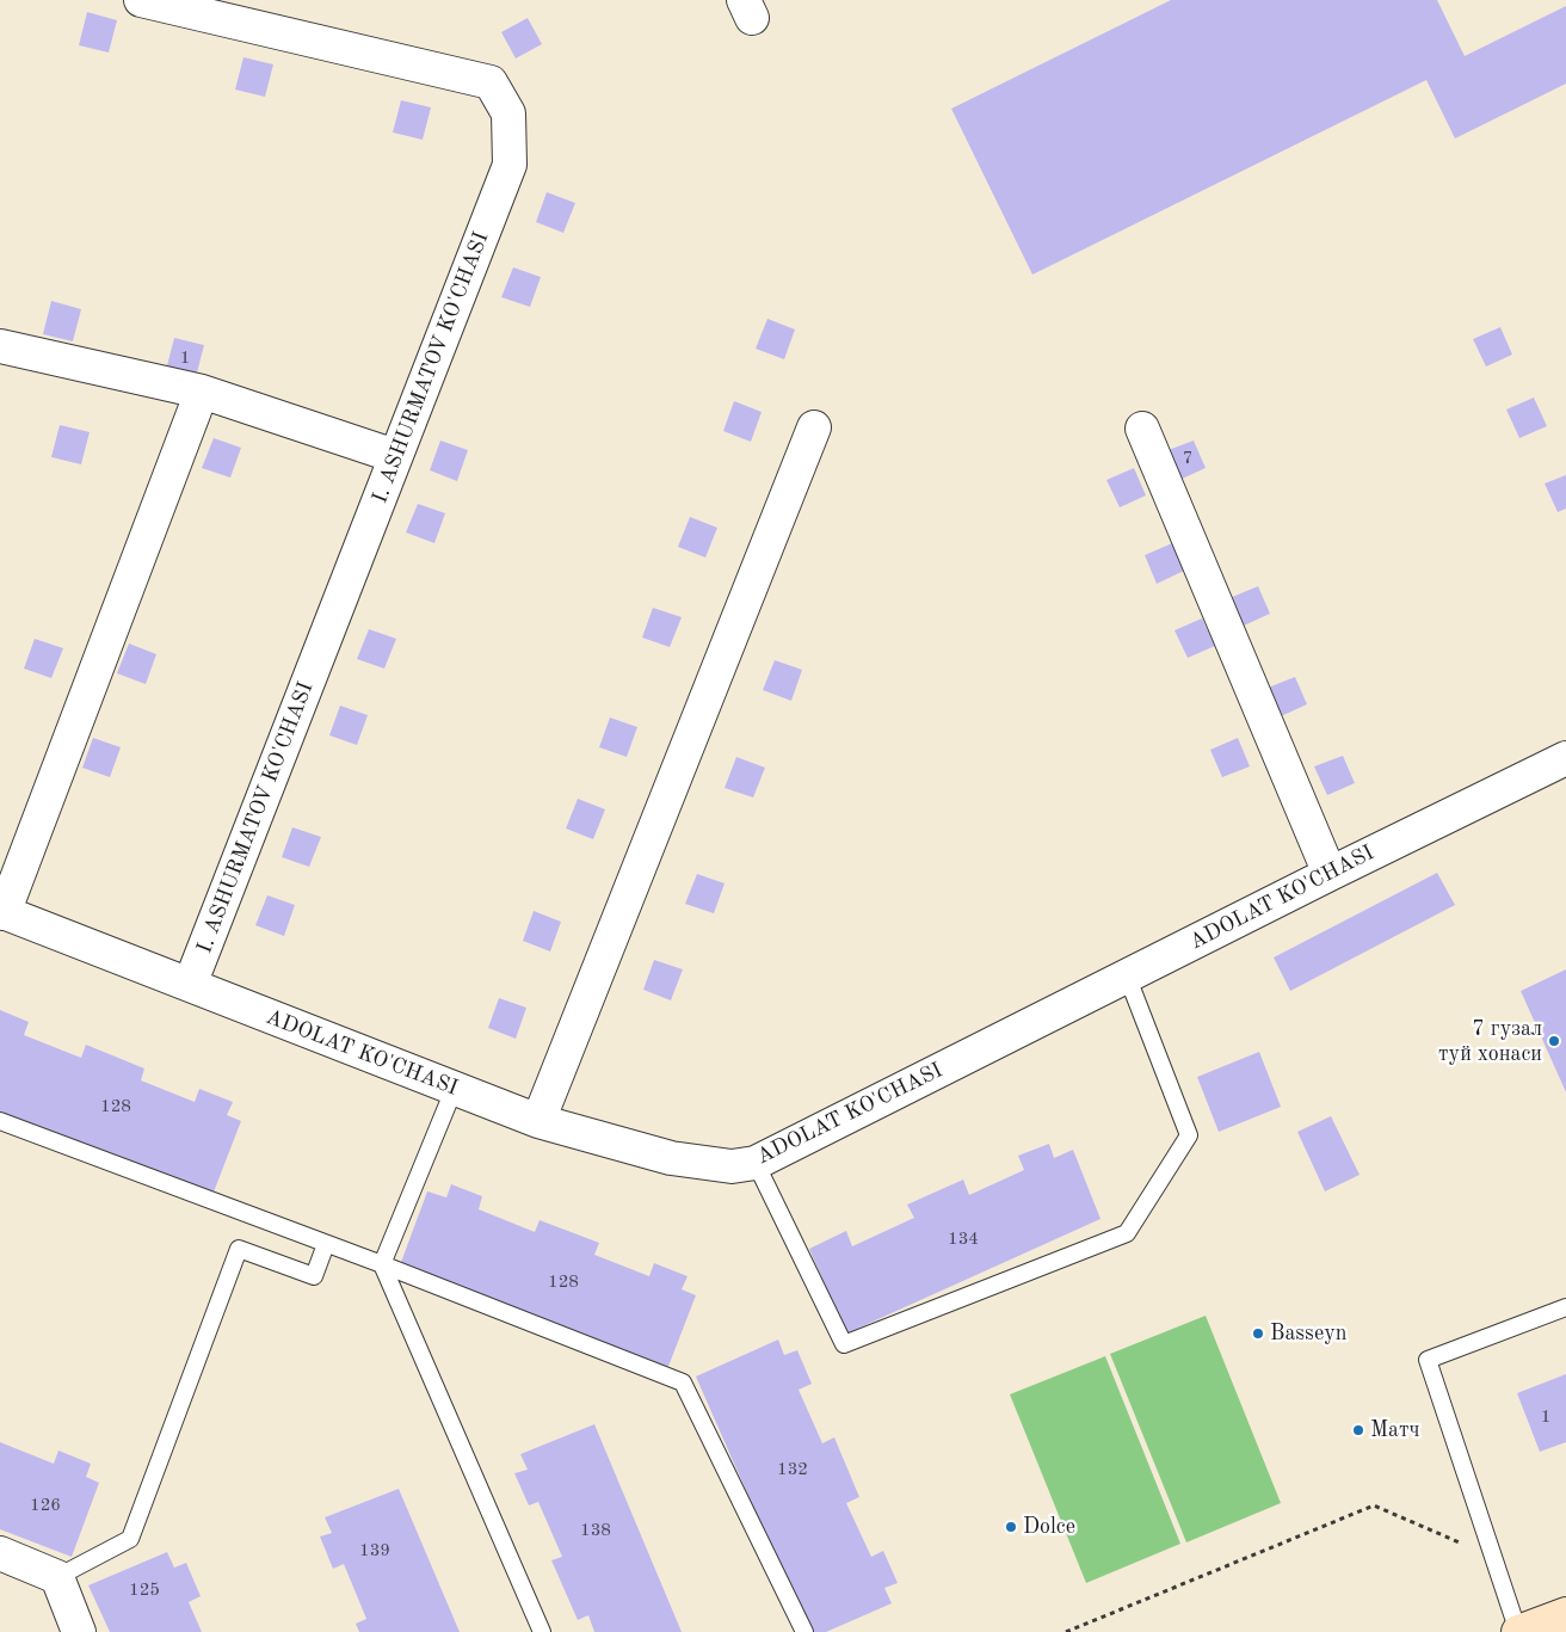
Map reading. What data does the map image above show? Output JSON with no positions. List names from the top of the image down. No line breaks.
{"streets":{"street":["I. ASHURMATOV KO'CHASI","ADOLAT KO'CHASI"]},"crossings":[["I. ASHURMATOV KO'CHASI","ADOLAT KO'CHASI"]],"places":["7 гузал туй хонаси","Basseyn","Матч","Dolce"],"house_numbers":["1","7","128","134","128","1","132","126","138","139","125"]}
